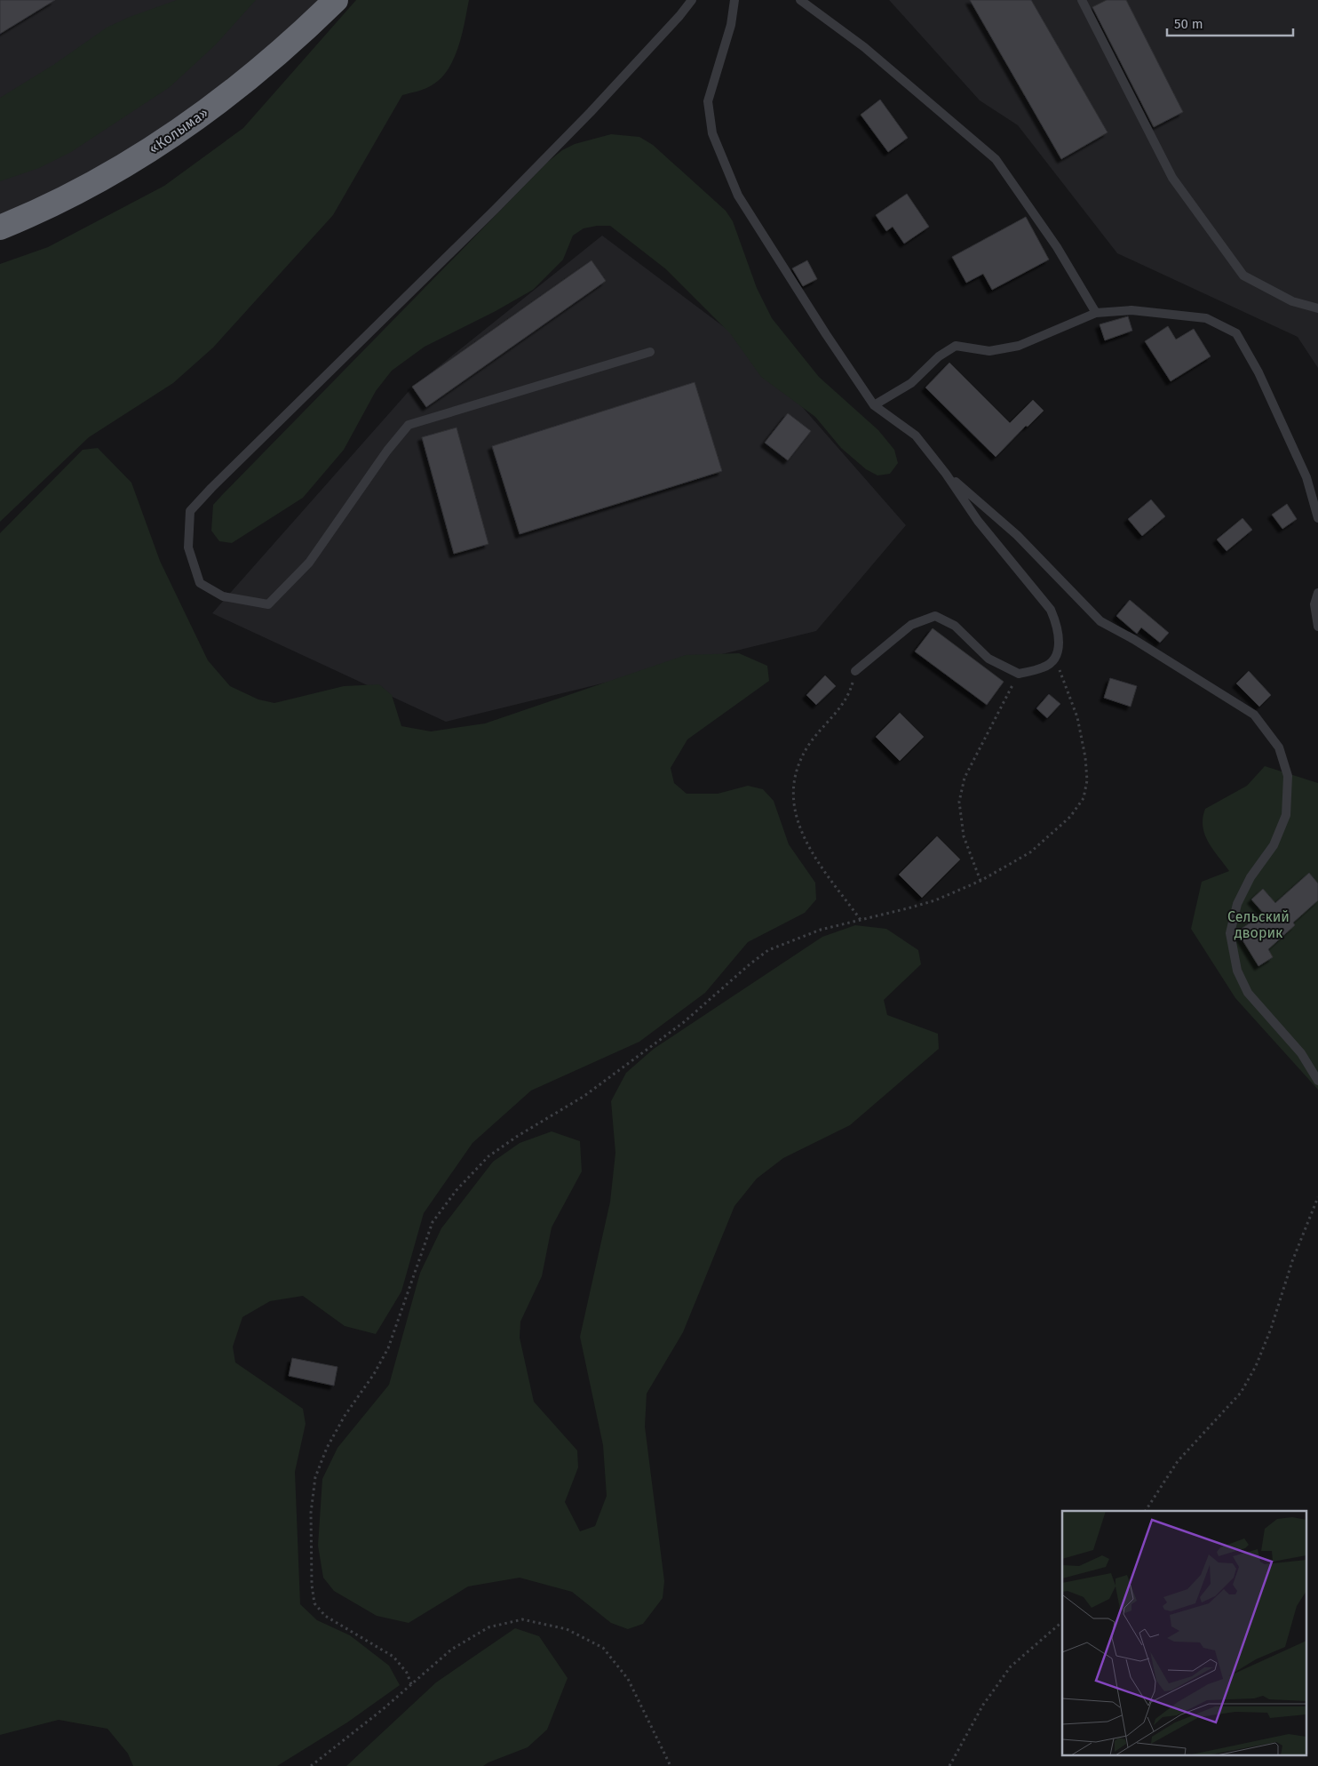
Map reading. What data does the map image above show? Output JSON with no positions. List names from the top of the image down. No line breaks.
{"streets":{"highway":["«Колыма»"]},"parks":["Сельский дворик"],"scale_bar":"50 m"}
